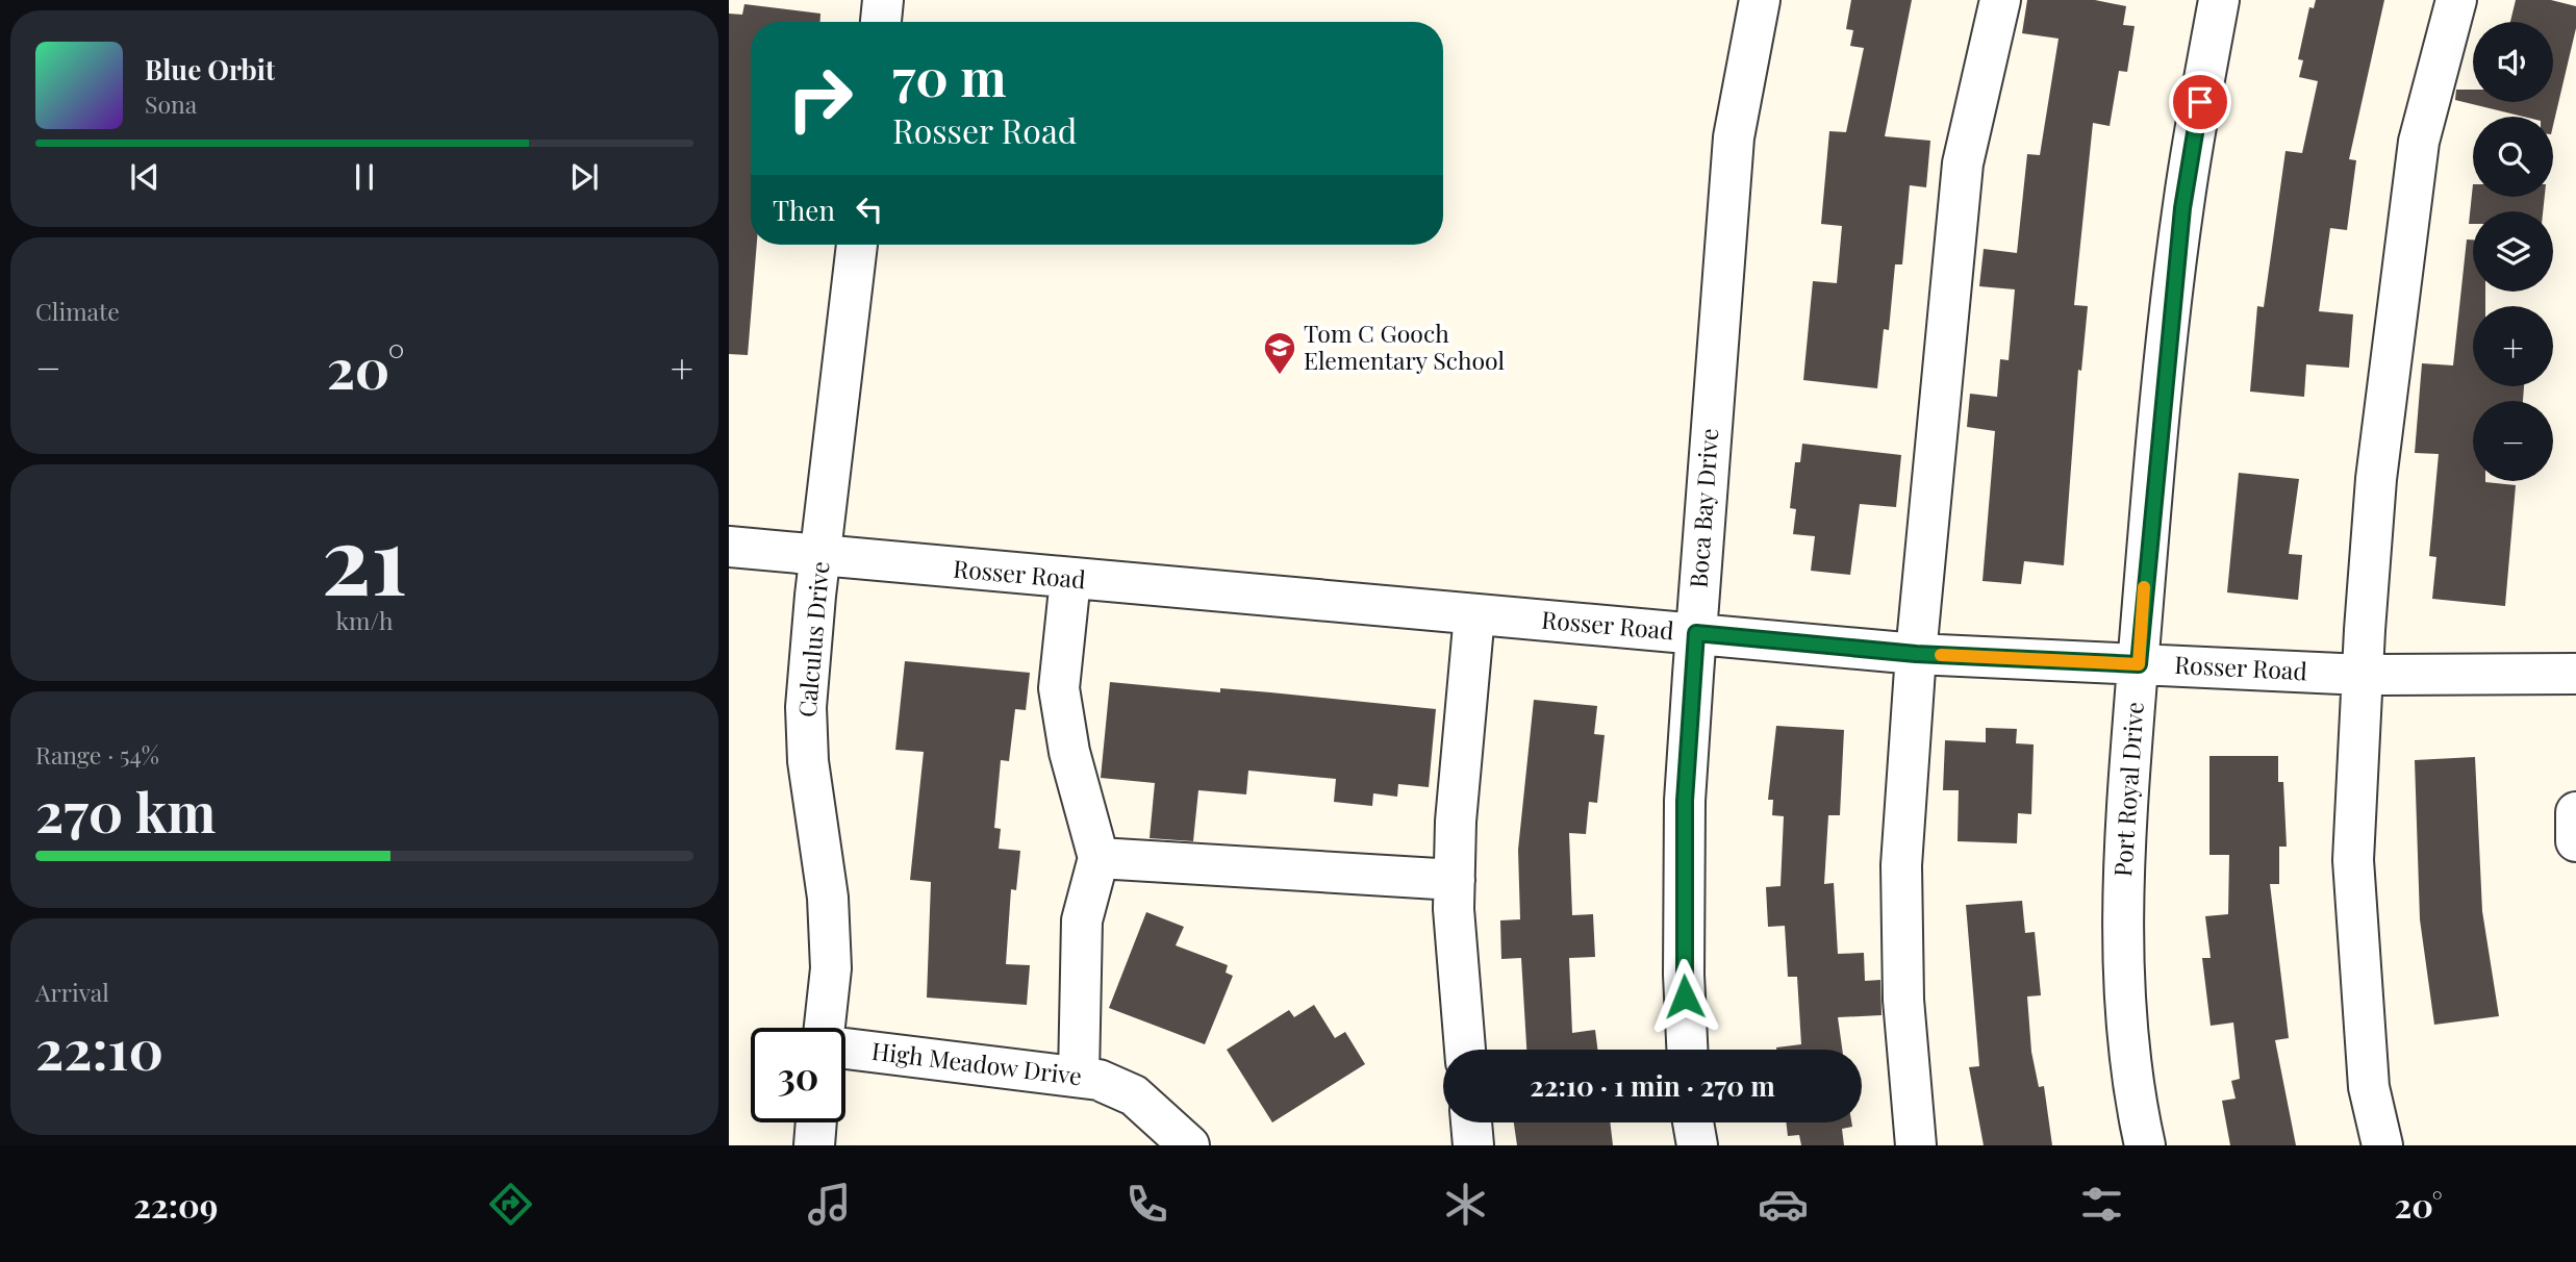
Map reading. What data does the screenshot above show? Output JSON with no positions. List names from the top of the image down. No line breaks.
{"streets":{"street":["Boca Bay Drive","Rosser Road","Calculus Drive","Port Royal Drive","High Meadow Drive"]},"crossings":[["Boca Bay Drive","Rosser Road"],["Rosser Road","Calculus Drive"],["Rosser Road","Port Royal Drive"]],"places":{"school or university":["Tom C Gooch Elementary School"]},"page":{"map_buttons":["+","−"],"turn":["70 m","Rosser Road"],"song":["Blue Orbit","Sona"],"then":"Then","tile":["Climate",["21","km/h"],["Range · 54%","270 km"],["Arrival","22:10"]],"heat":["−","20°","+"],"limit":"30","trip":"22:10 · 1 min · 270 m","tabs":["22:09","20°"]}}
